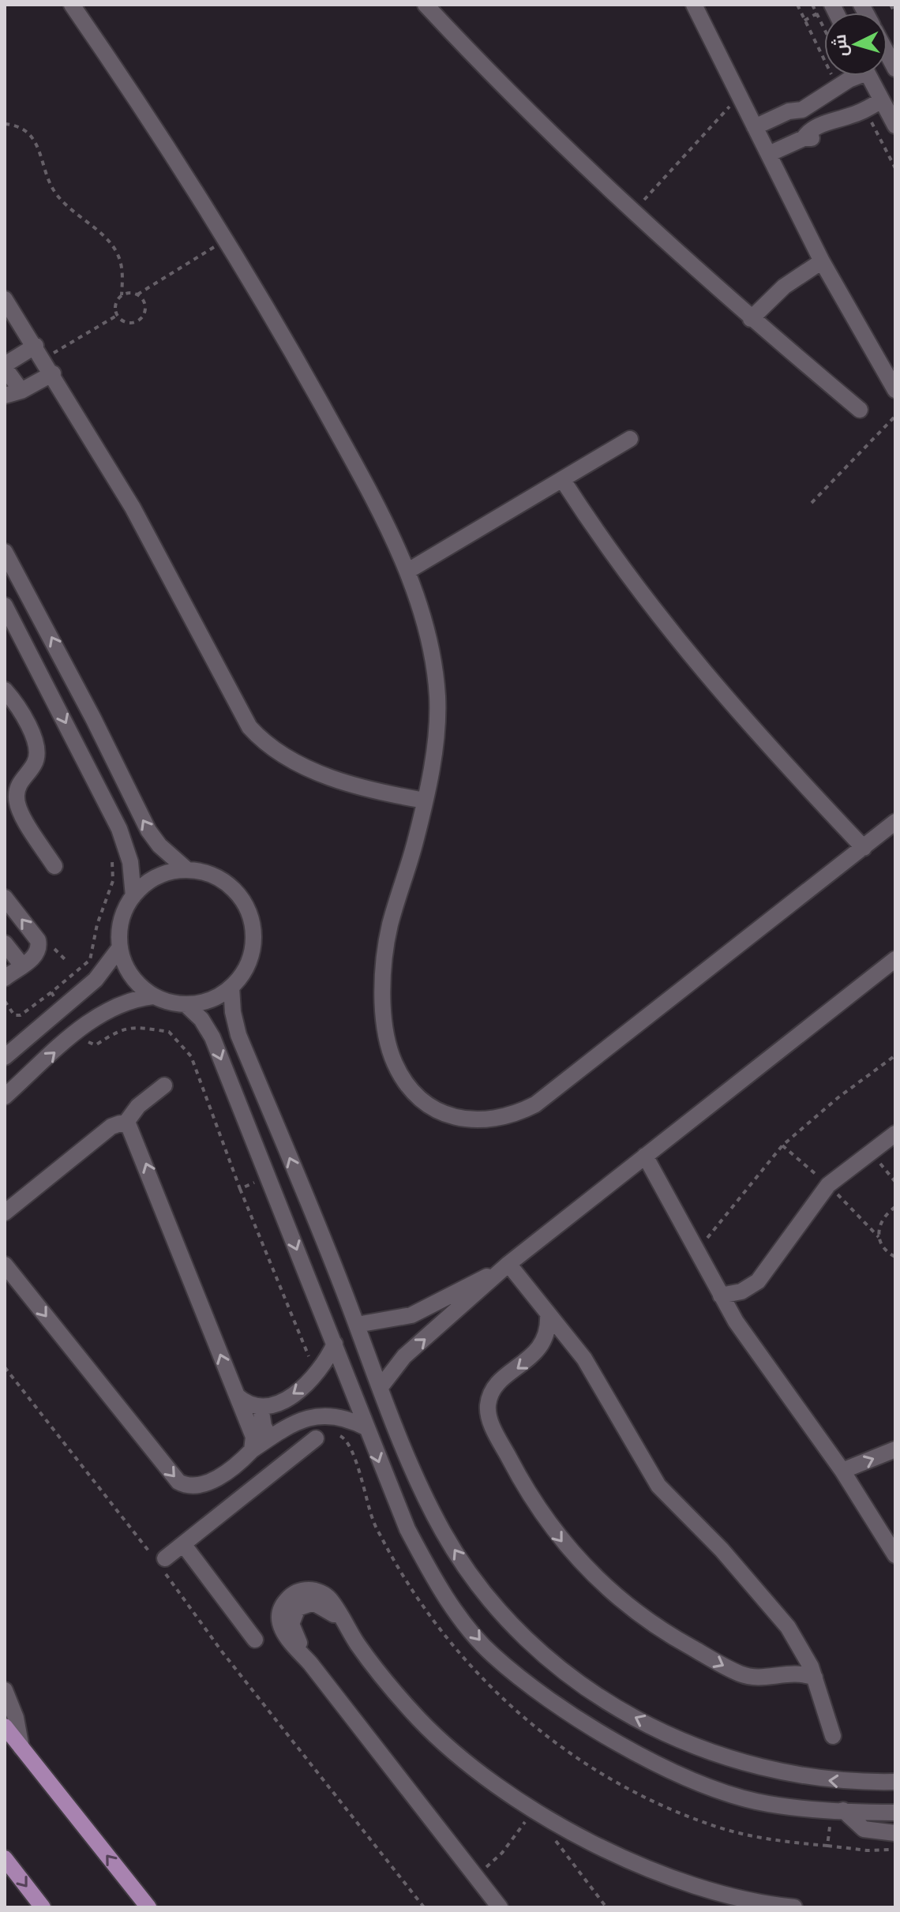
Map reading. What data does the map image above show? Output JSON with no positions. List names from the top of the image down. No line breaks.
{"north":"left"}
